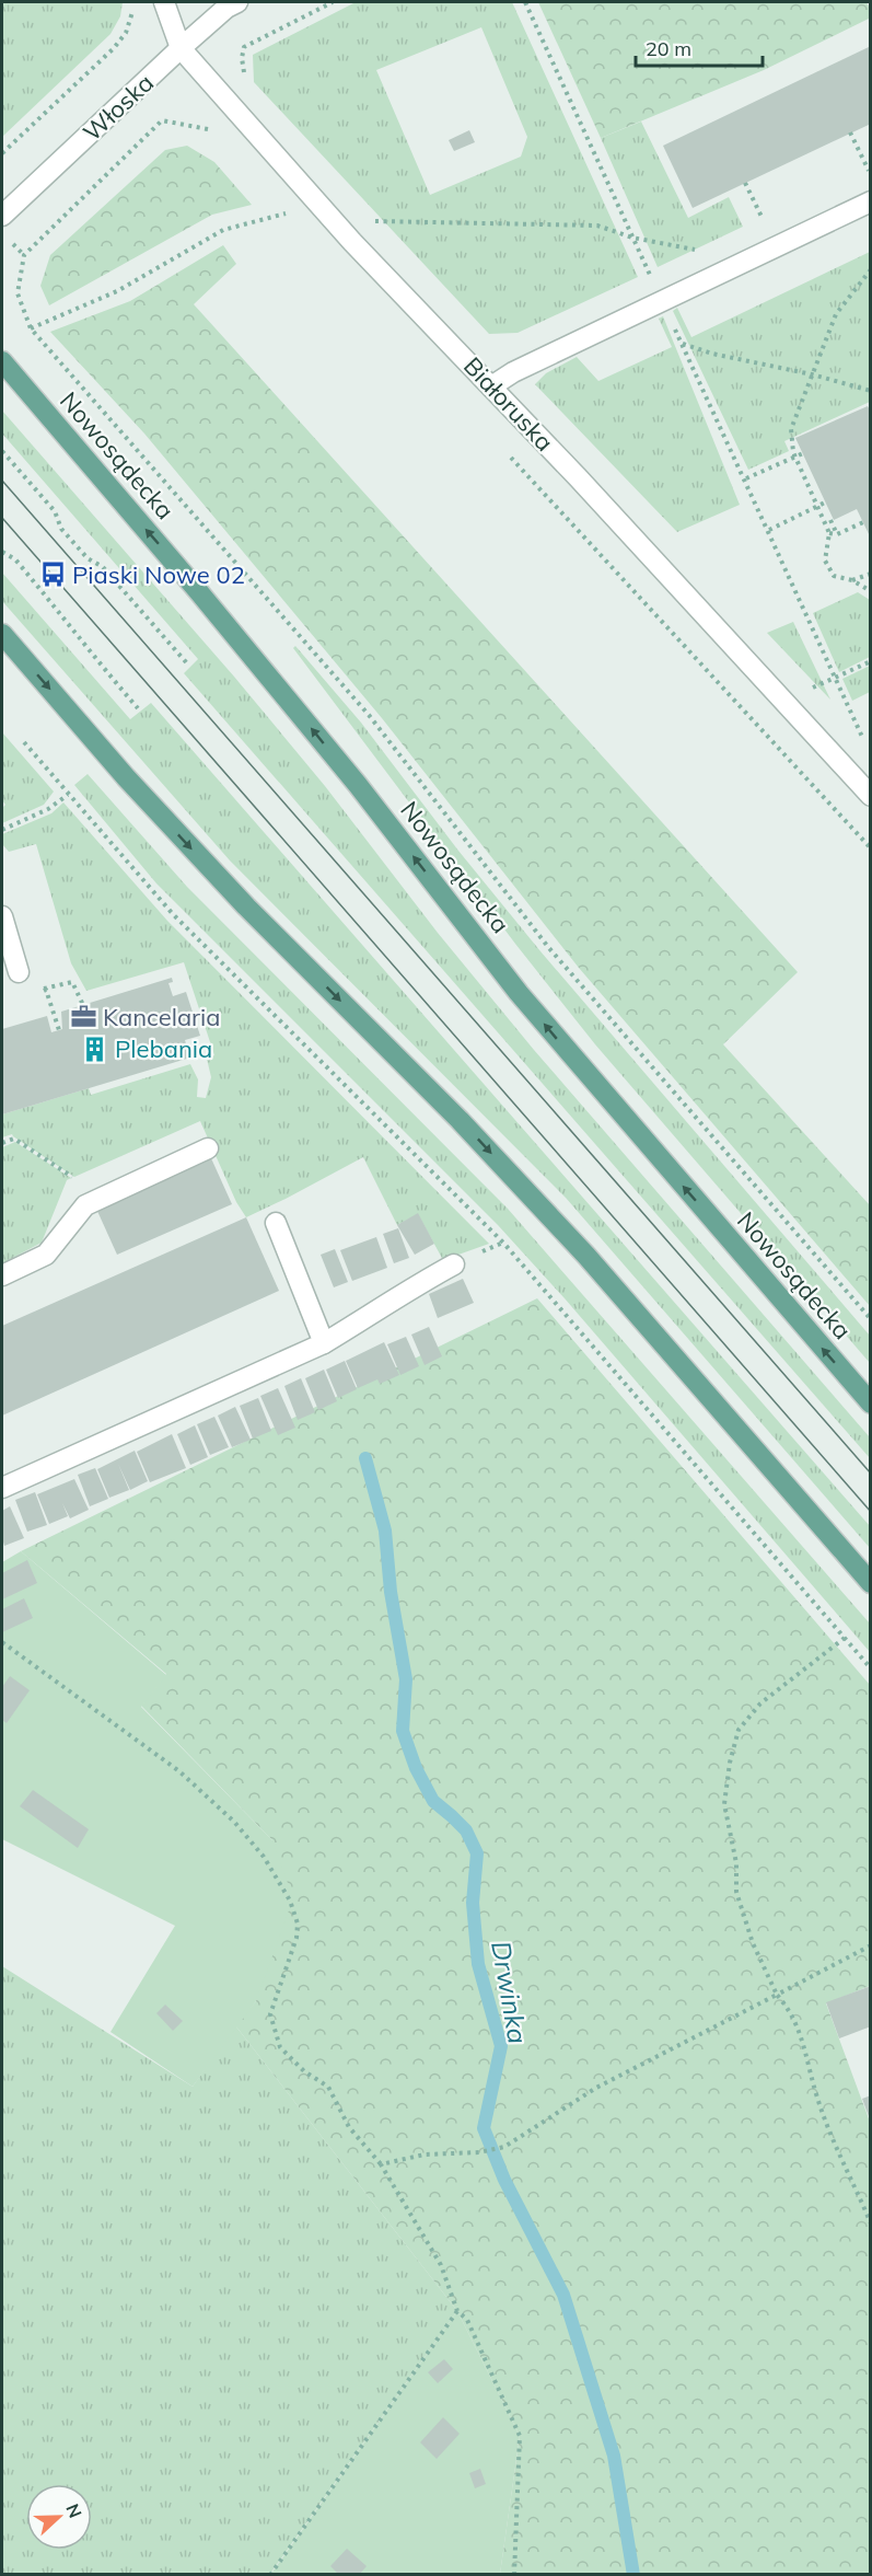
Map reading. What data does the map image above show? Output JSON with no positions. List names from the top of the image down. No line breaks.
{"streets":{"main road":["Nowosądecka"],"street":["Włoska","Białoruska"]},"crossings":[["Włoska","Białoruska"]],"water":["Drwinka"],"places":{"bus stop":["Piaski Nowe 02"],"office":["Kancelaria"],"building":["Plebania"]},"scale_bar":"20 m","north":"right"}
